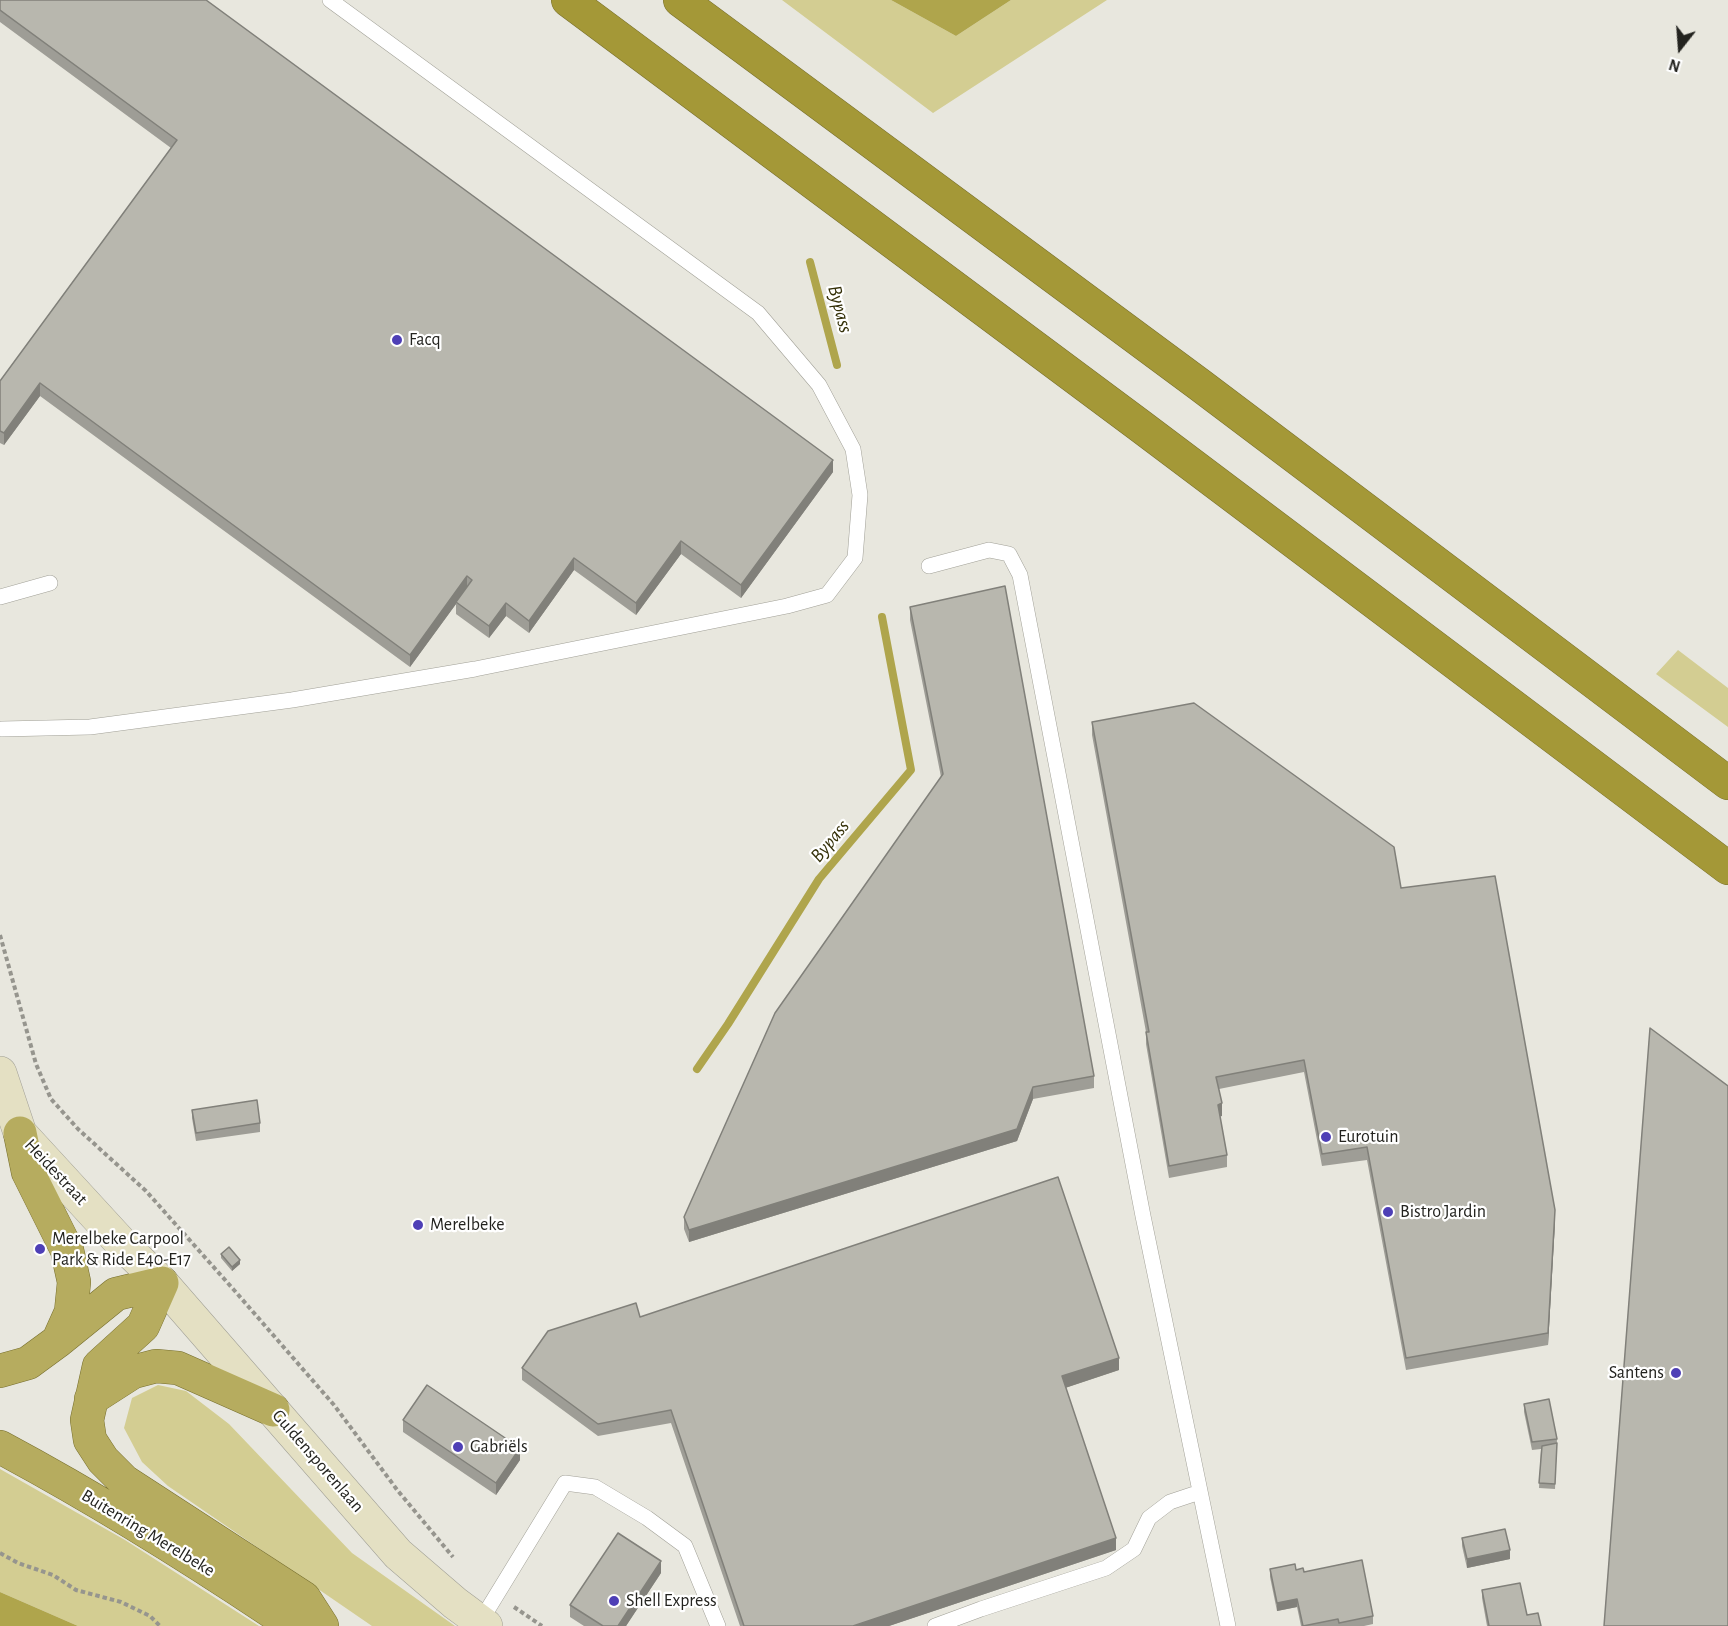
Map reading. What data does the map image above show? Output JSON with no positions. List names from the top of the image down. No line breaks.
{"streets":{"highway":["Buitenring Merelbeke"],"main road":["Heidestraat","Guldensporenlaan"]},"crossings":[["Heidestraat","Guldensporenlaan"]],"water":["Bypass"],"places":["Facq","Eurotuin","Bistro Jardin","Merelbeke","Merelbeke Carpool Park & Ride E40-E17","Santens","Gabriëls","Shell Express"],"north":"bottom"}
